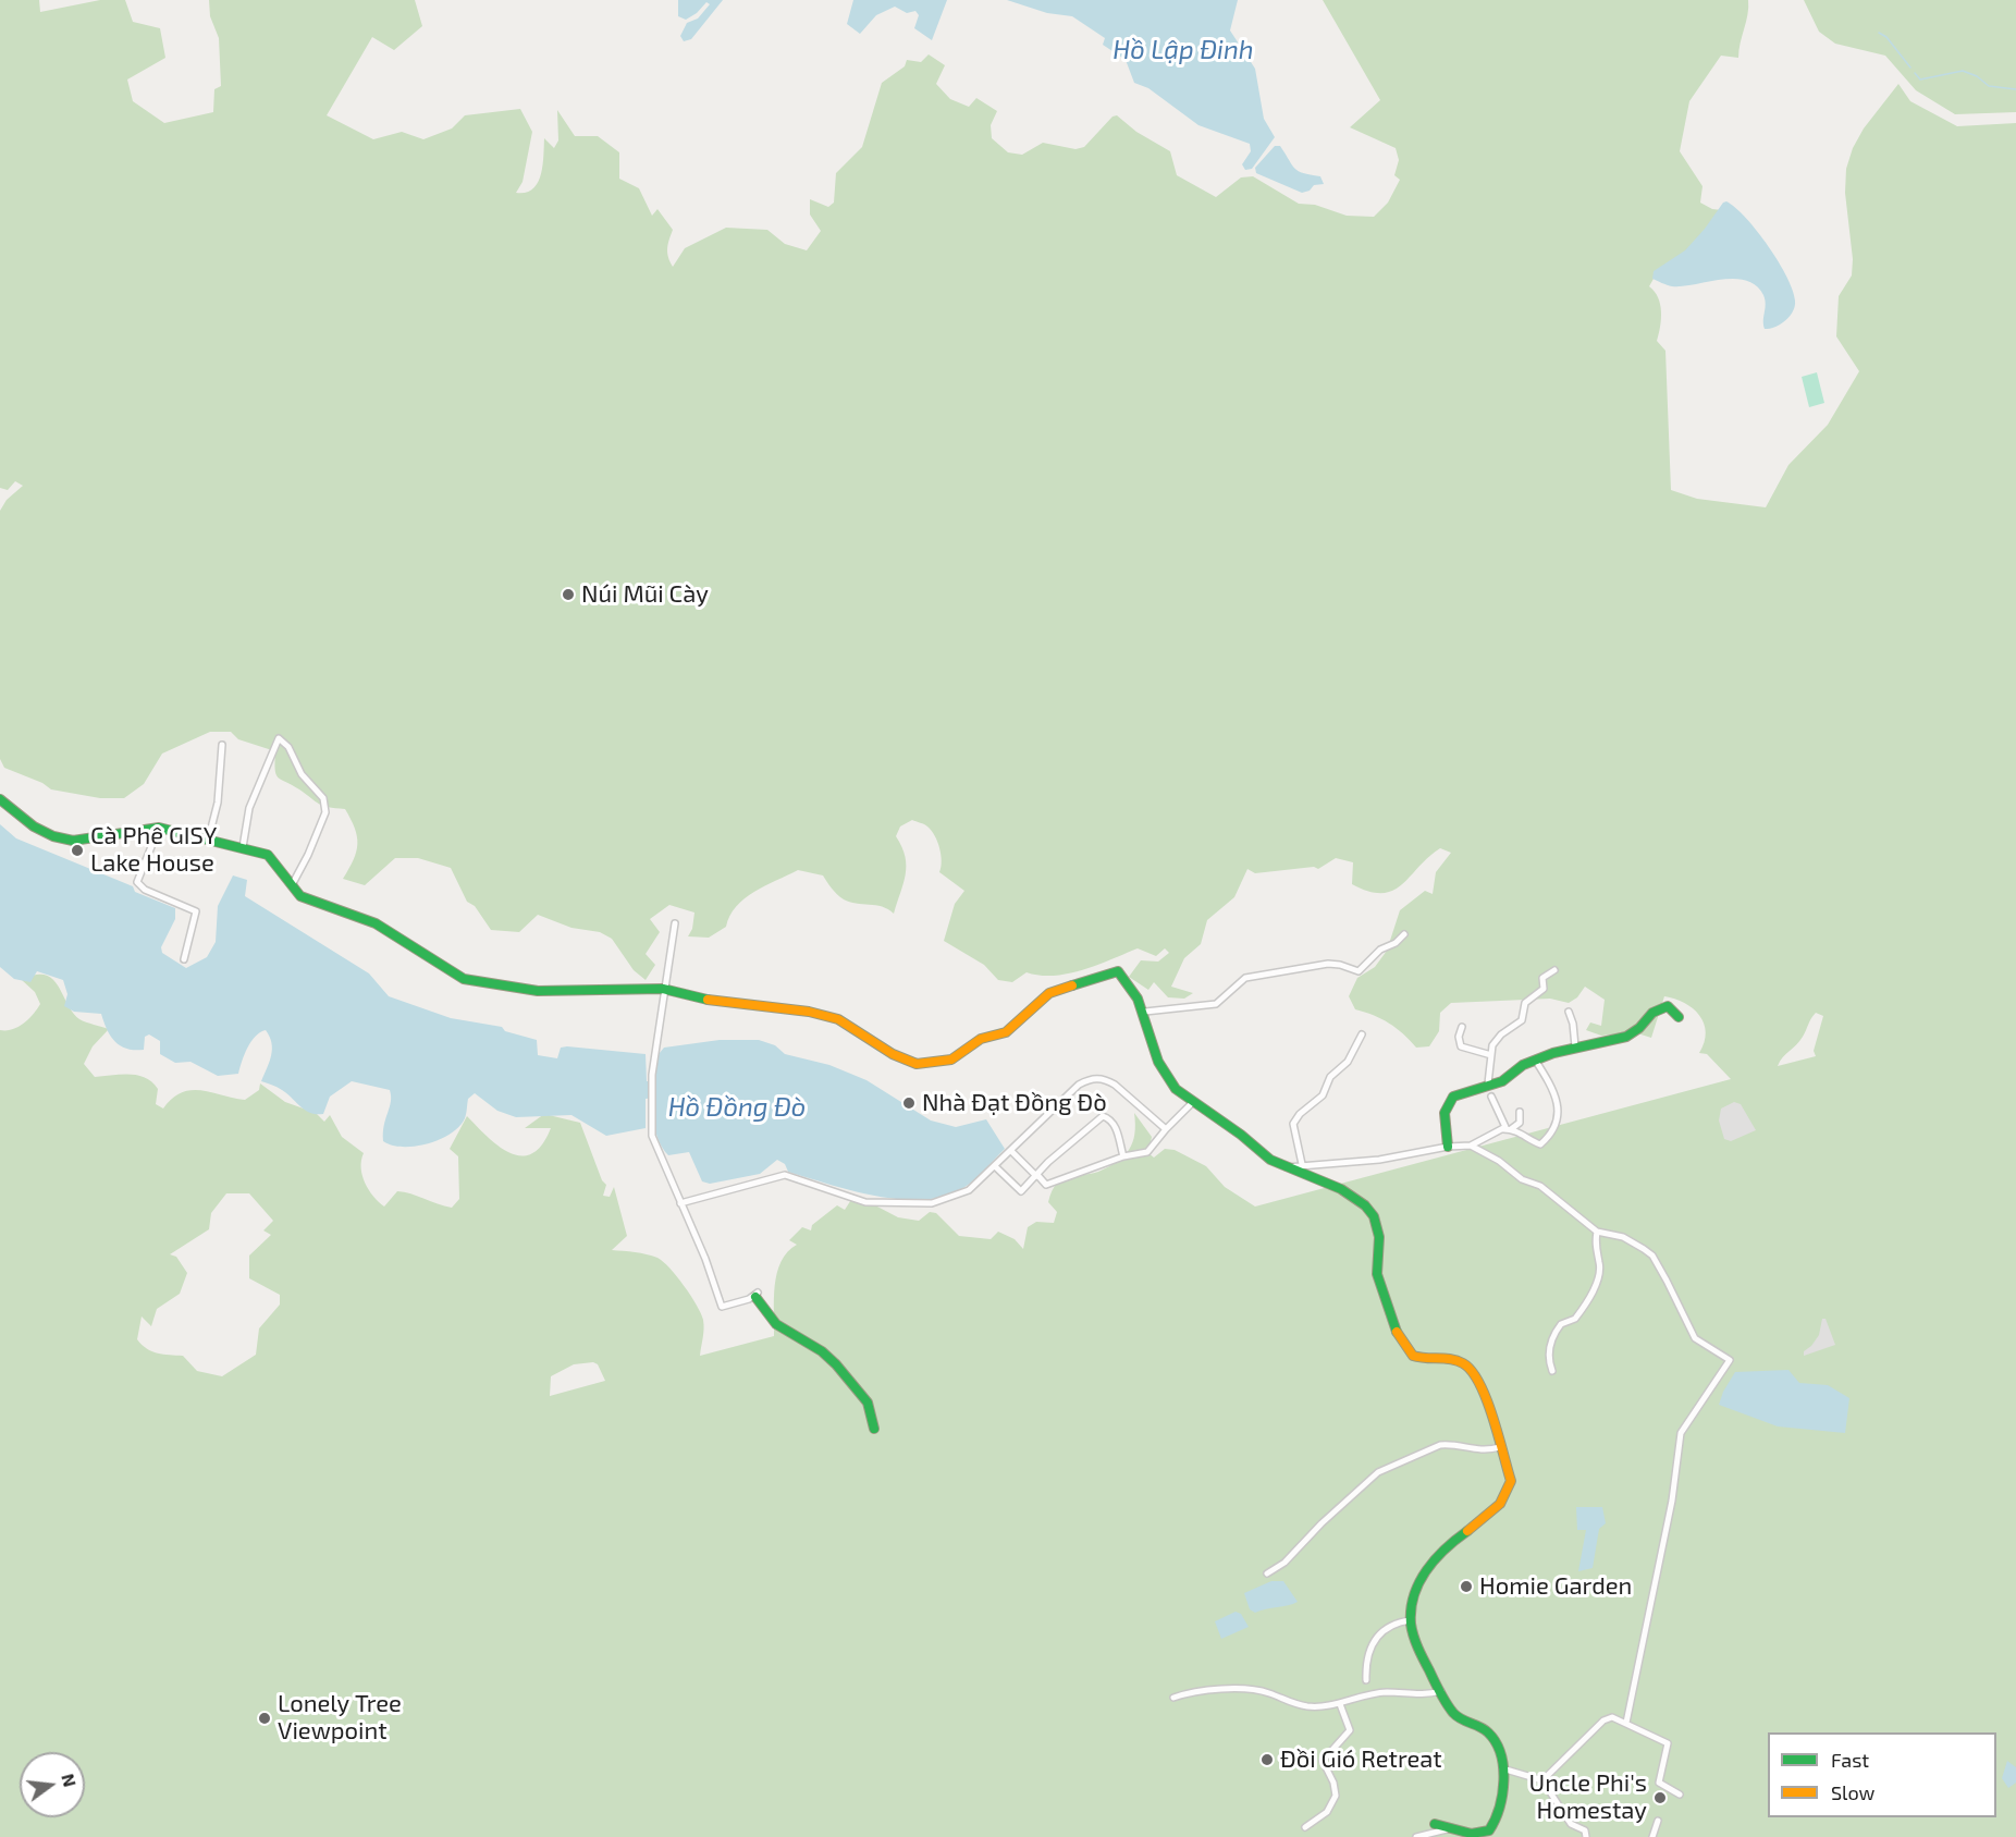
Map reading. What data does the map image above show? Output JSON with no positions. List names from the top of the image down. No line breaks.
{"water":["Hồ Lập Đinh","Hồ Đồng Đò"],"places":["Núi Mũi Cày","Cà Phê GISY Lake House","Nhà Đạt Đồng Đò","Homie Garden","Lonely Tree Viewpoint","Đồi Gió Retreat","Uncle Phi's Homestay"],"legend":["Fast","Slow"],"north":"right"}
